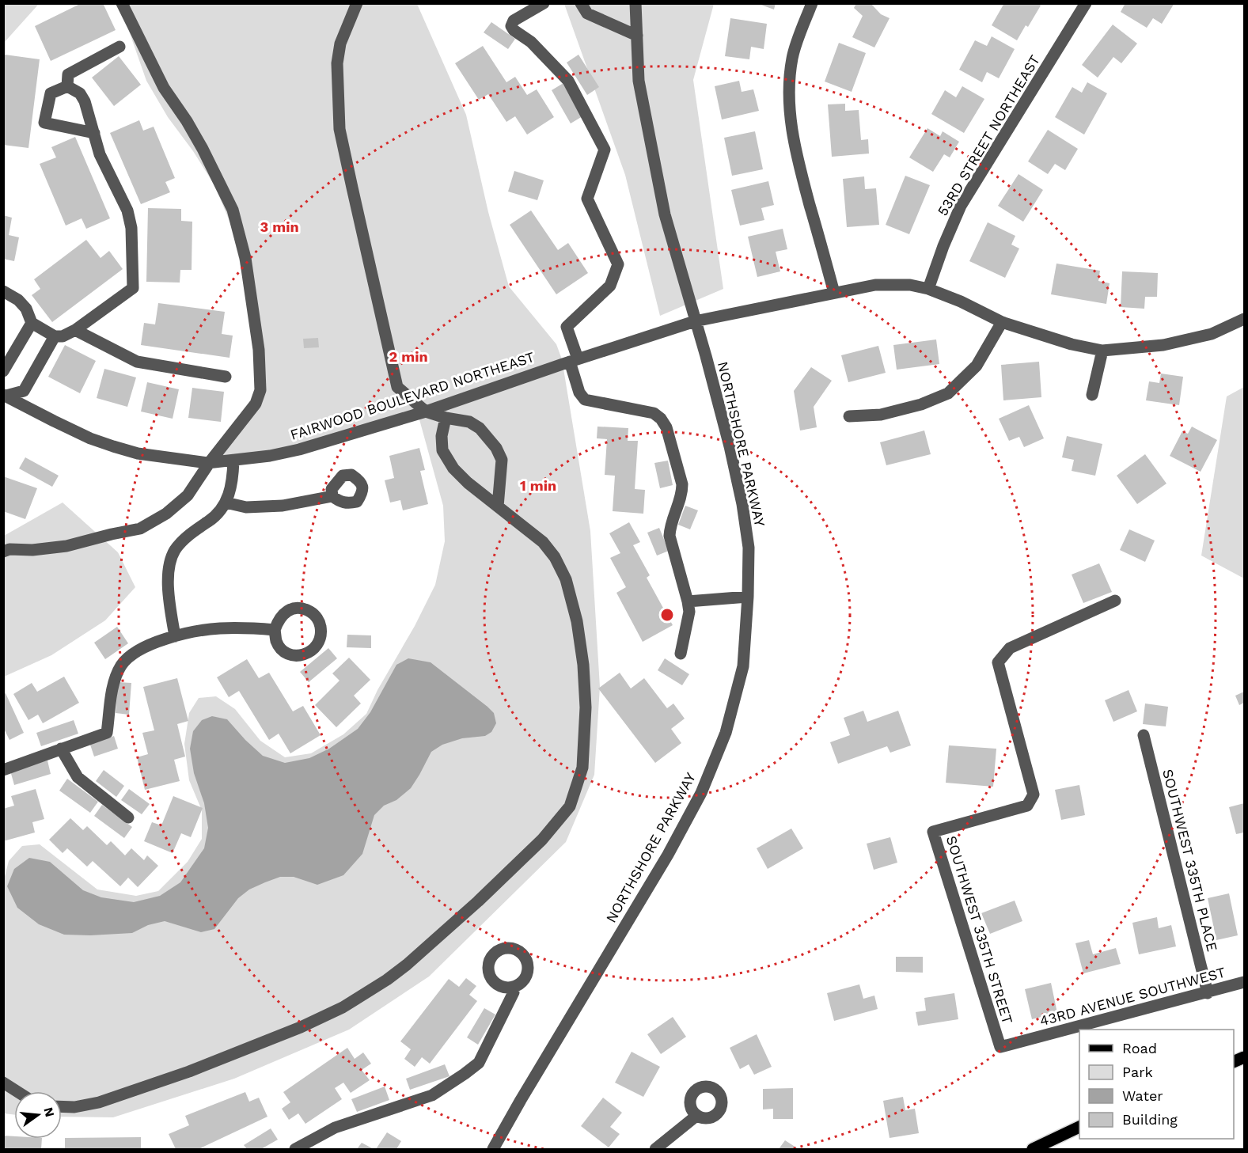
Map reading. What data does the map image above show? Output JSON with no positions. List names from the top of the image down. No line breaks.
{"streets":{"street":["53RD STREET NORTHEAST","FAIRWOOD BOULEVARD NORTHEAST","NORTHSHORE PARKWAY","SOUTHWEST 335TH PLACE","SOUTHWEST 335TH STREET","43RD AVENUE SOUTHWEST"]},"crossings":[["53RD STREET NORTHEAST","FAIRWOOD BOULEVARD NORTHEAST"],["FAIRWOOD BOULEVARD NORTHEAST","NORTHSHORE PARKWAY"],["SOUTHWEST 335TH PLACE","43RD AVENUE SOUTHWEST"],["SOUTHWEST 335TH STREET","43RD AVENUE SOUTHWEST"]],"legend":["Road","Park","Water","Building"],"north":"right","rings":["3 min","2 min","1 min"]}
